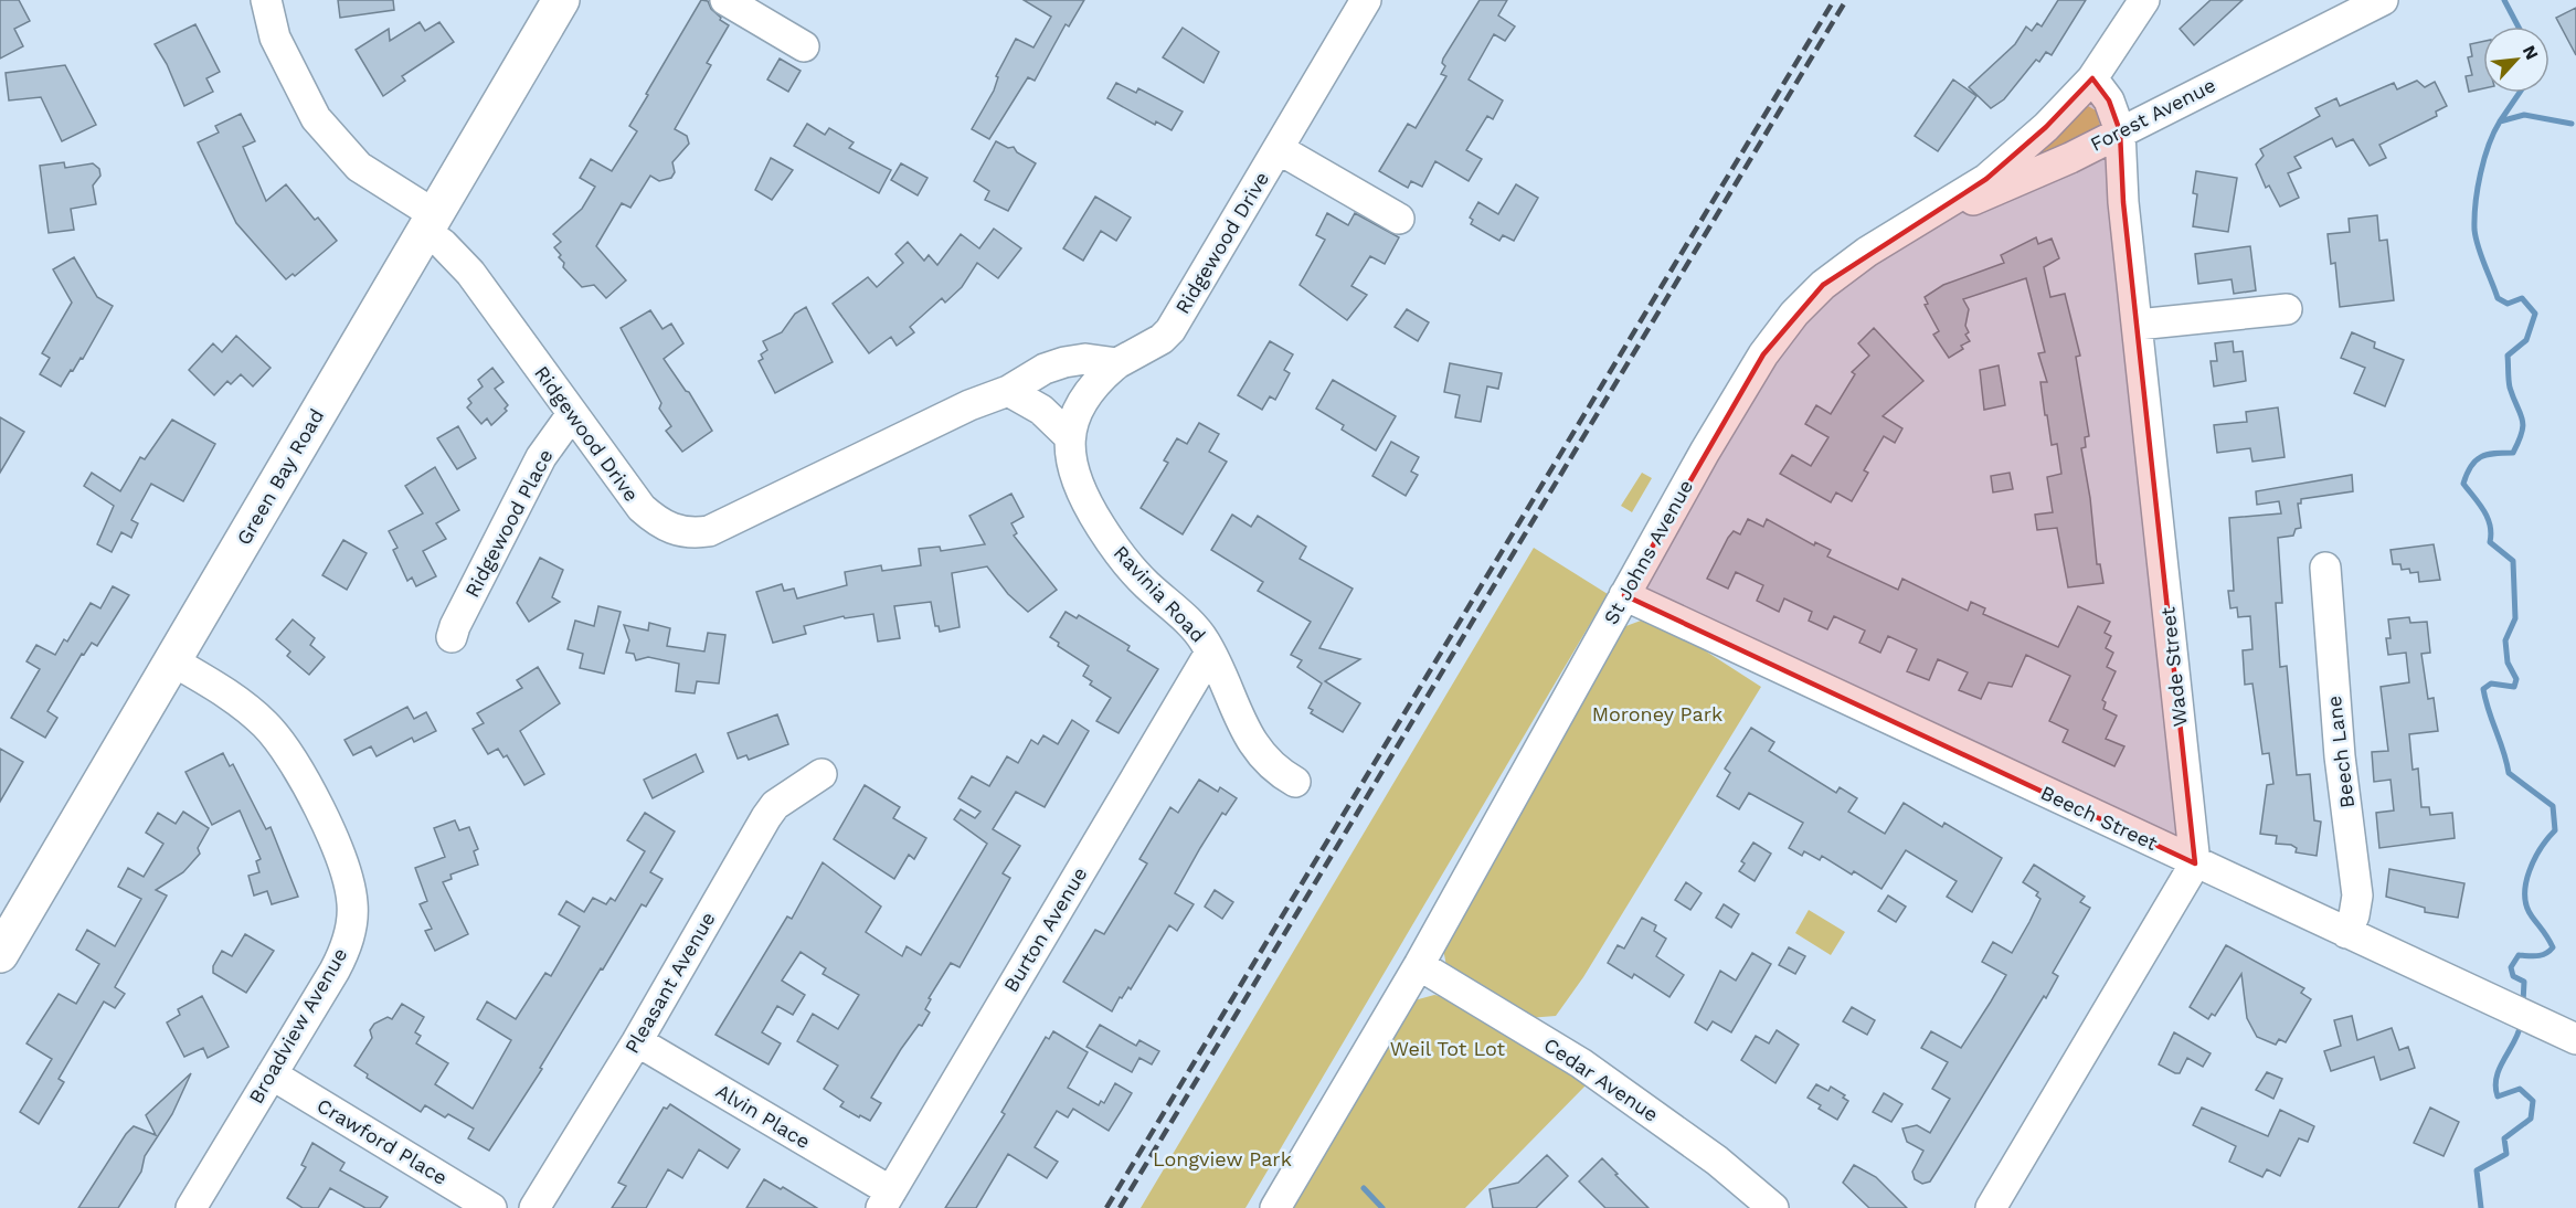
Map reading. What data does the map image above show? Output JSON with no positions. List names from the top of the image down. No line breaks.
{"streets":{"main road":["Green Bay Road"],"street":["Forest Avenue","Ridgewood Drive","Ridgewood Place","St Johns Avenue","Ravinia Road","Wade Street","Beech Lane","Beech Street","Burton Avenue","Pleasant Avenue","Broadview Avenue","Cedar Avenue","Alvin Place","Crawford Place"]},"crossings":[["Forest Avenue","St Johns Avenue"],["Forest Avenue","Wade Street"],["Ridgewood Drive","Green Bay Road"],["Ridgewood Drive","Ridgewood Place"],["Ridgewood Drive","Ravinia Road"],["Green Bay Road","Broadview Avenue"],["St Johns Avenue","Wade Street"],["St Johns Avenue","Beech Street"],["St Johns Avenue","Cedar Avenue"],["Ravinia Road","Burton Avenue"],["Wade Street","Beech Street"],["Beech Lane","Beech Street"],["Burton Avenue","Alvin Place"],["Pleasant Avenue","Alvin Place"],["Broadview Avenue","Crawford Place"]],"parks":["Moroney Park","Weil Tot Lot","Longview Park"],"north":"top right"}
